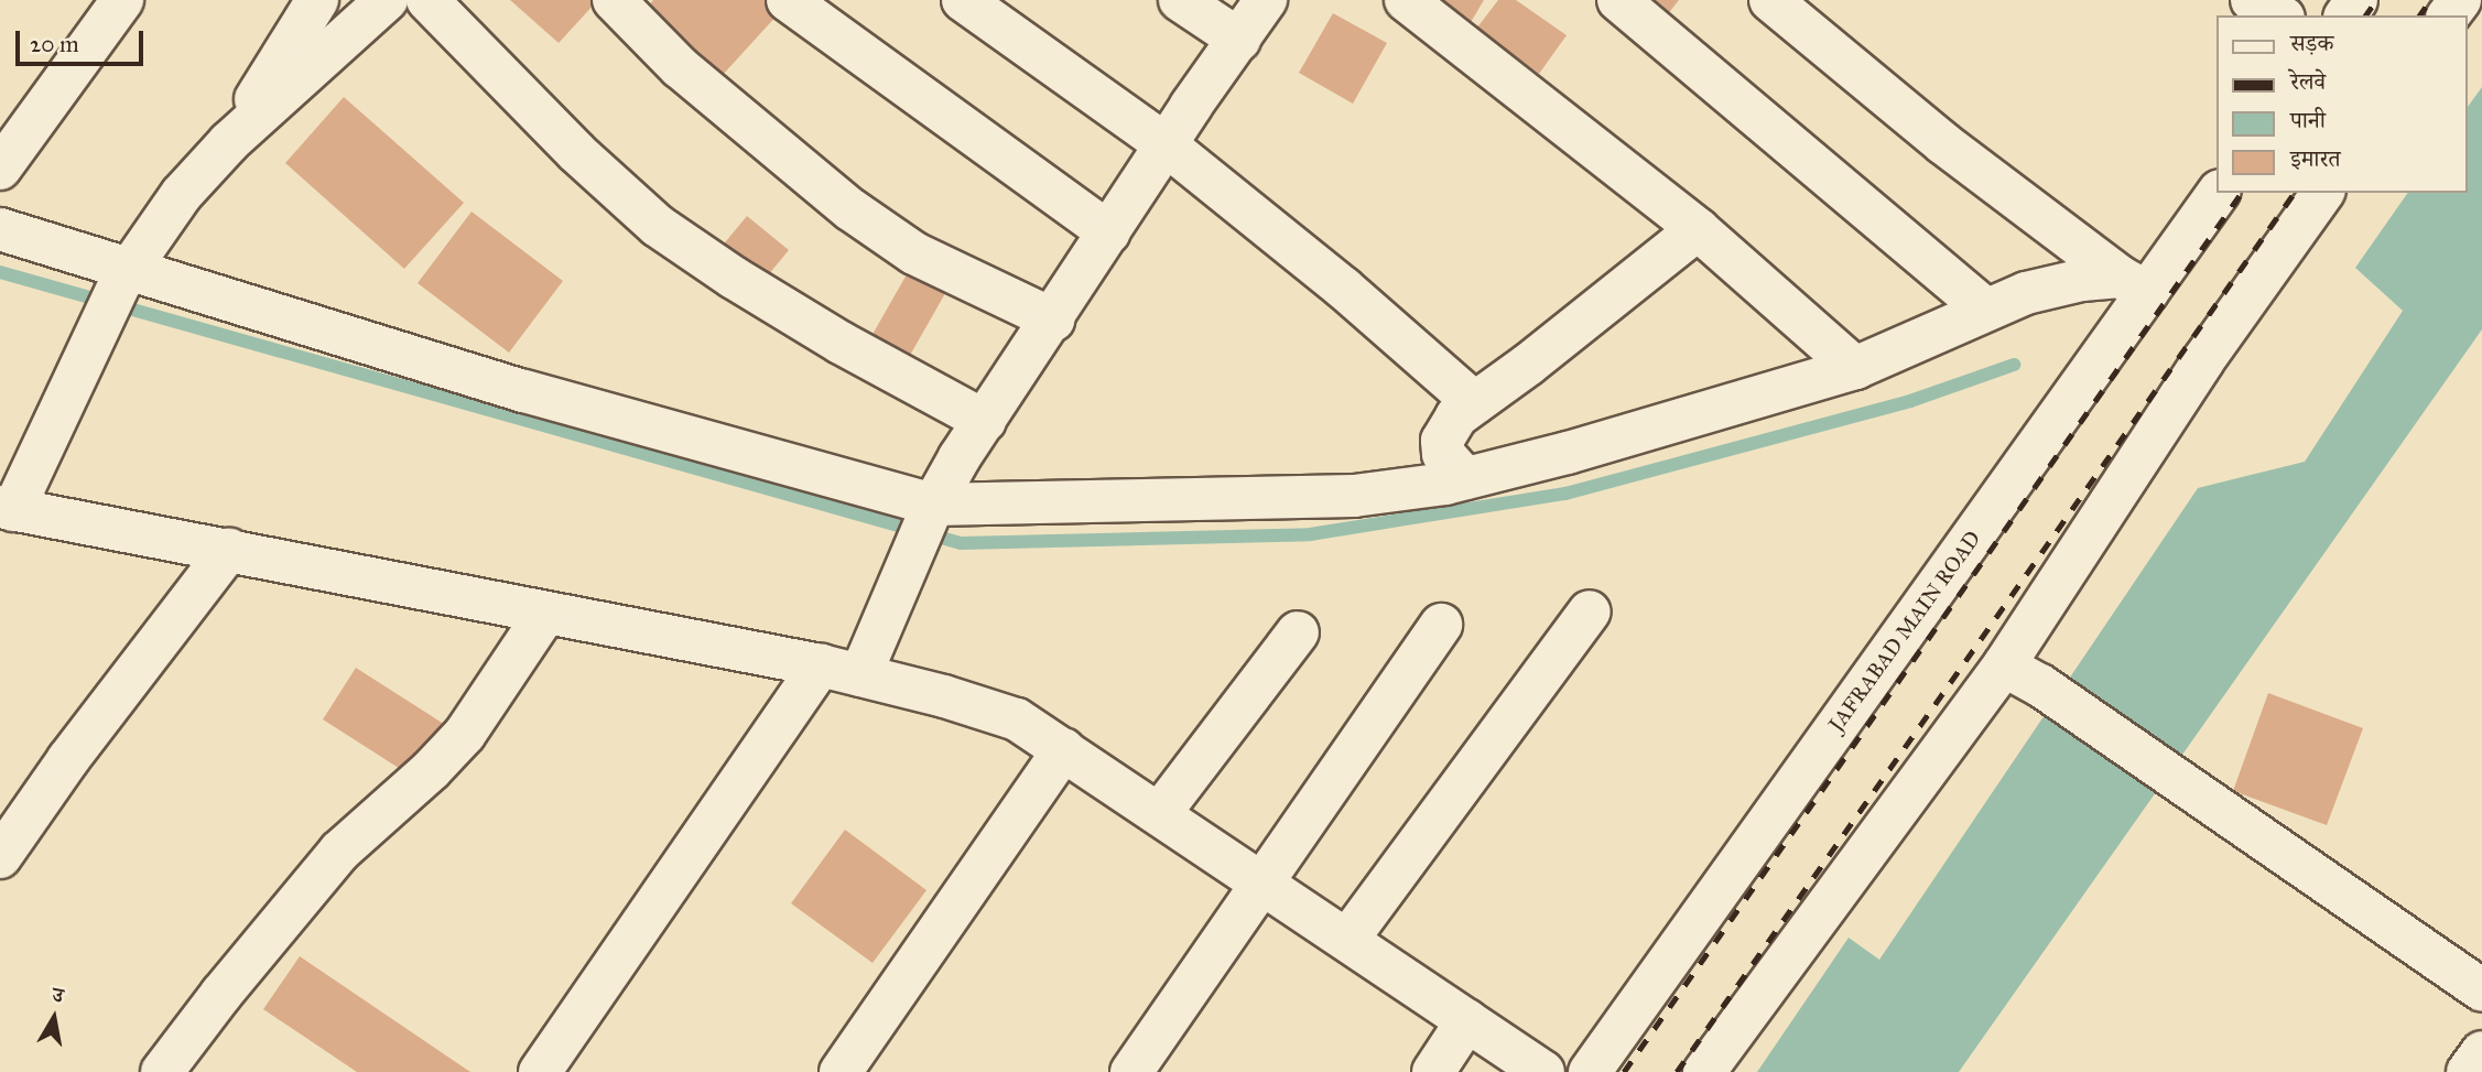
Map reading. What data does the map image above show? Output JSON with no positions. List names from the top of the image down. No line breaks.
{"streets":{"street":["JAFRABAD MAIN ROAD"]},"legend":["सड़क","रेलवे","पानी","इमारत"],"scale_bar":"20 m","north":"top"}
